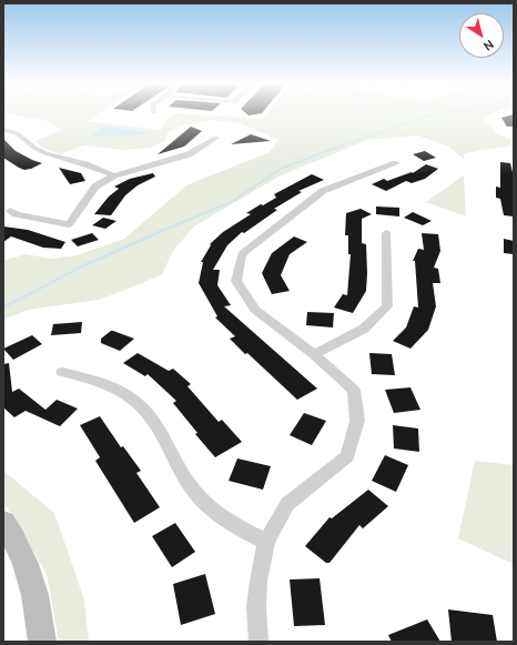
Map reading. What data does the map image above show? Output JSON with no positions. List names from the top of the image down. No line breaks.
{"north":"bottom right"}
